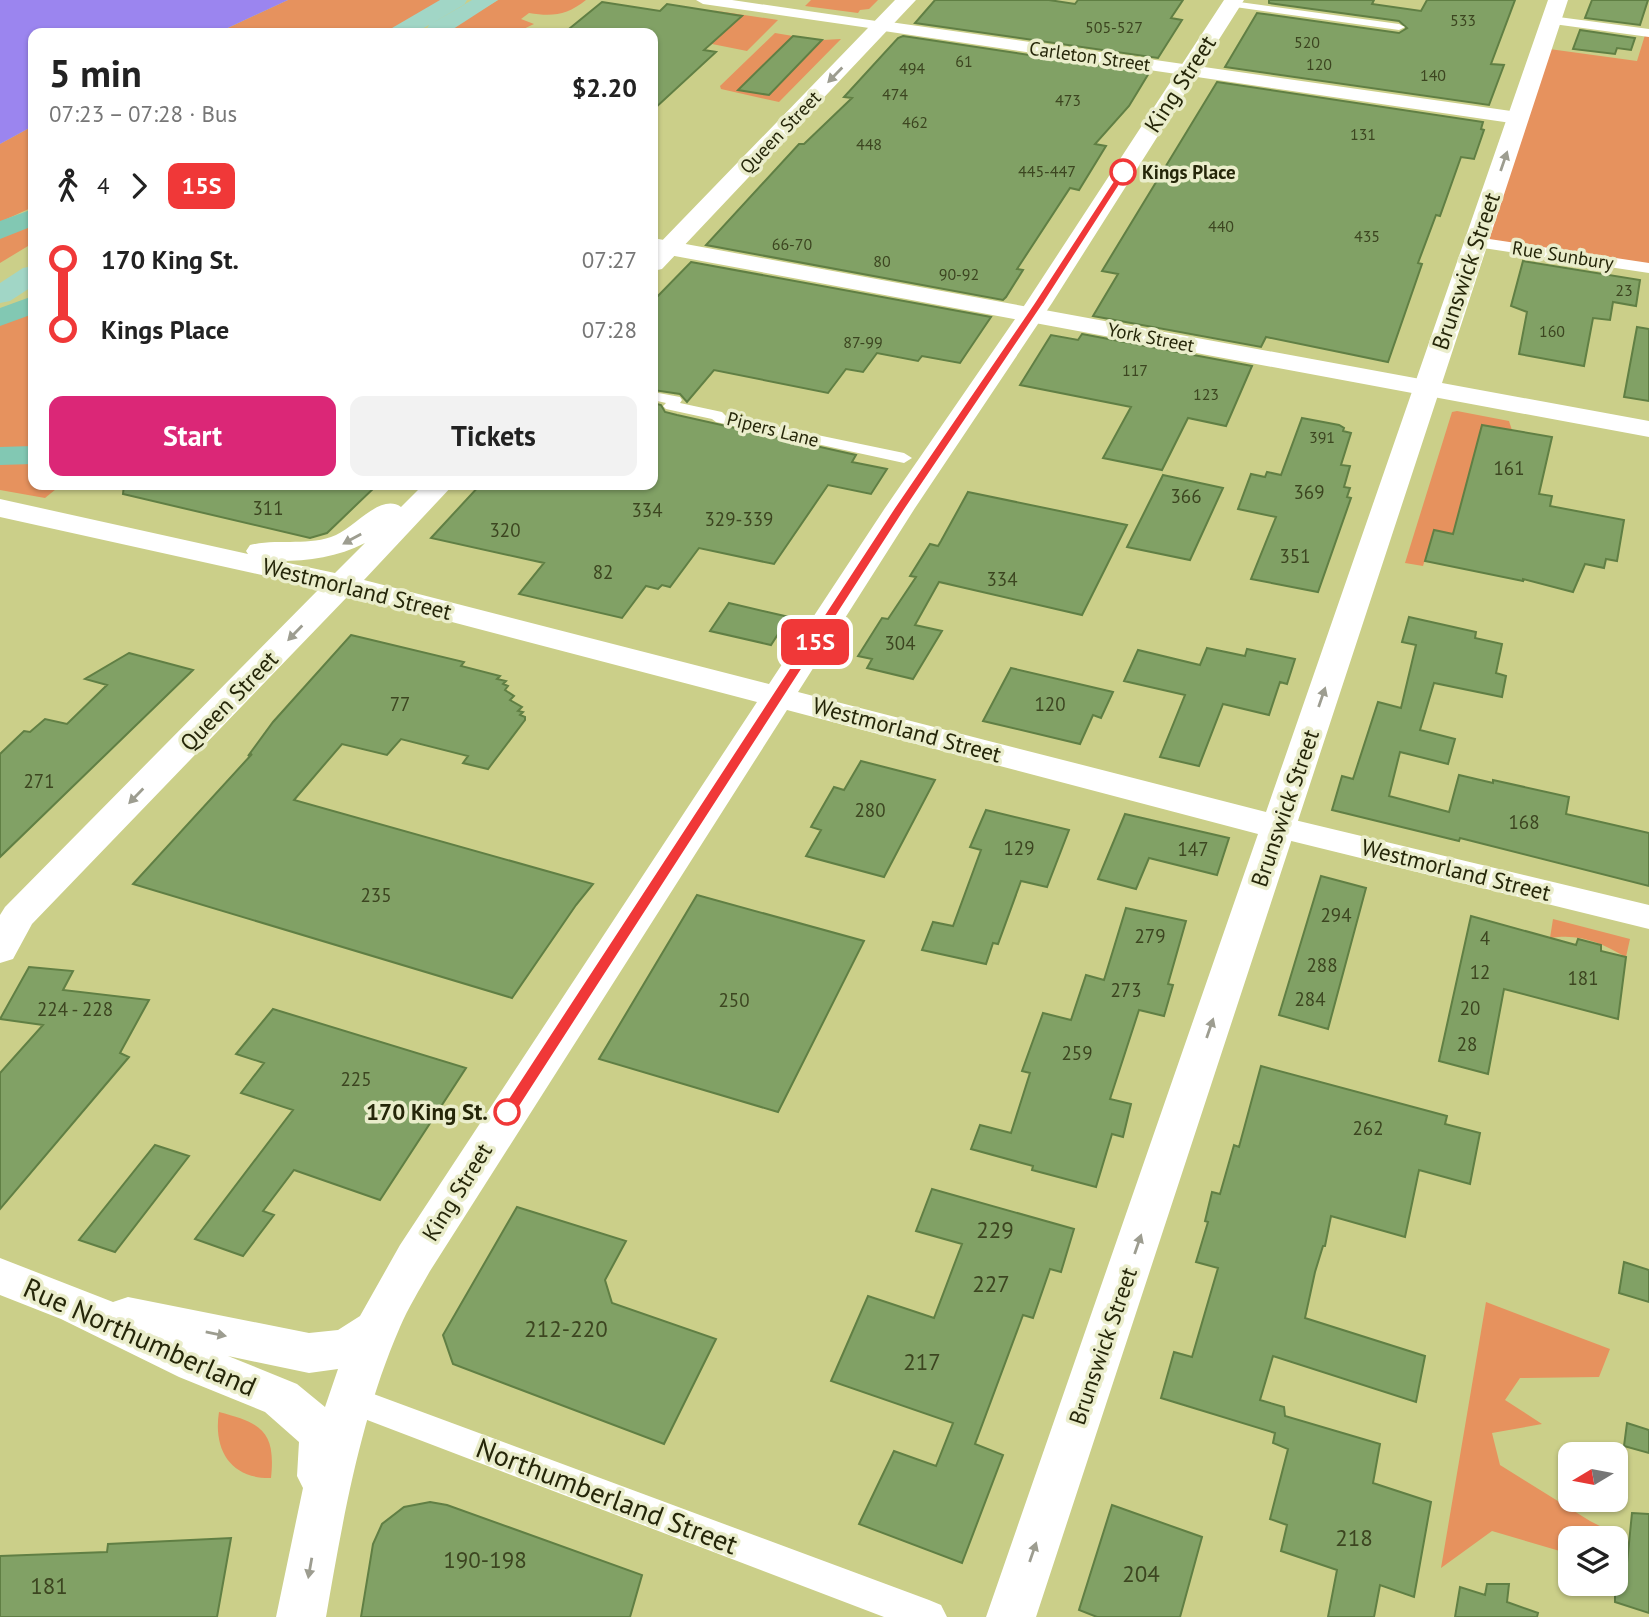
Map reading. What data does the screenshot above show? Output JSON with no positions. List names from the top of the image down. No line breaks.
{"streets":{"main road":["King Street","Queen Street","Brunswick Street","Westmorland Street","Rue Northumberland","Northumberland Street"],"street":["Carleton Street","Rue Sunbury","York Street","Pipers Lane"]},"crossings":[["Carleton Street","King Street"],["Carleton Street","Queen Street"],["Carleton Street","Brunswick Street"],["King Street","York Street"],["King Street","Westmorland Street"],["King Street","Northumberland Street"],["Queen Street","York Street"],["Queen Street","Westmorland Street"],["Rue Sunbury","Brunswick Street"],["Brunswick Street","York Street"],["Brunswick Street","Westmorland Street"],["Rue Northumberland","Northumberland Street"]],"one_way":["Queen Street","Brunswick Street"],"places":["Kings Place","170 King St."],"lines":["bus line 15S"],"house_numbers":["533","505-527","520","61","120","494","140","474","473","462","131","448","445-447","440","435","66-70","80","90-92","23","160","87-99","117","123","391","161","369","366","311","334","329-339","320","351","82","334","304","77","120","271","280","168","129","147","235","294","279","4","288","12","181","273","284","250","20","224 - 228","28","259","225","262","229","227","212-220","217","218","190-198","204","181"],"north":"left","page":{"on_map":"15S","heading":["5 min","07:23 – 07:28 · Bus","$2.20"],"legs":["4","15S"],"list":[{"name":"170 King St.","value":"07:27"},{"name":"Kings Place","value":"07:28"}],"buttons":["Start","Tickets"]}}
